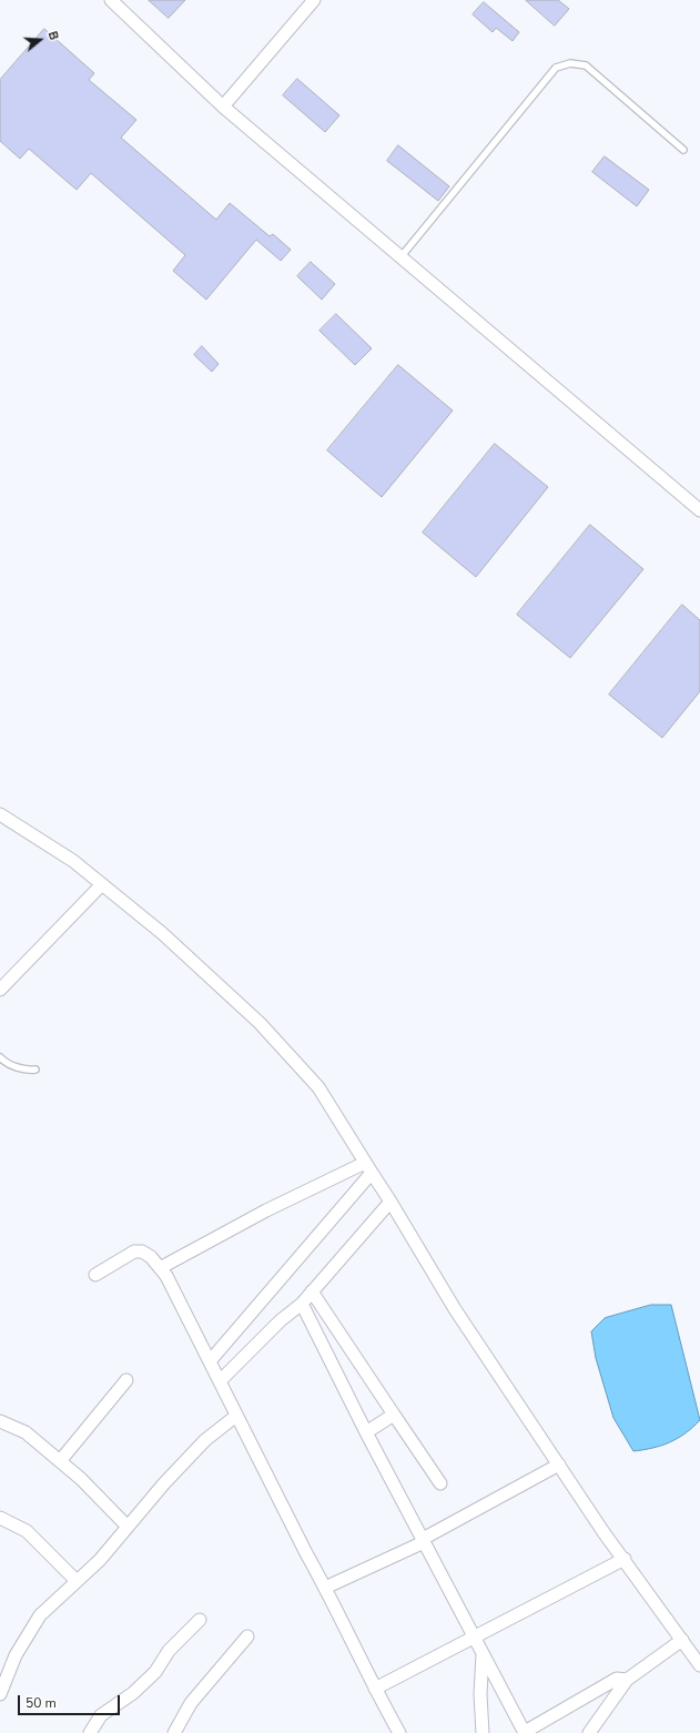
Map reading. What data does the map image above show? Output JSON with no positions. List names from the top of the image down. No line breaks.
{"scale_bar":"50 m","north":"right"}
